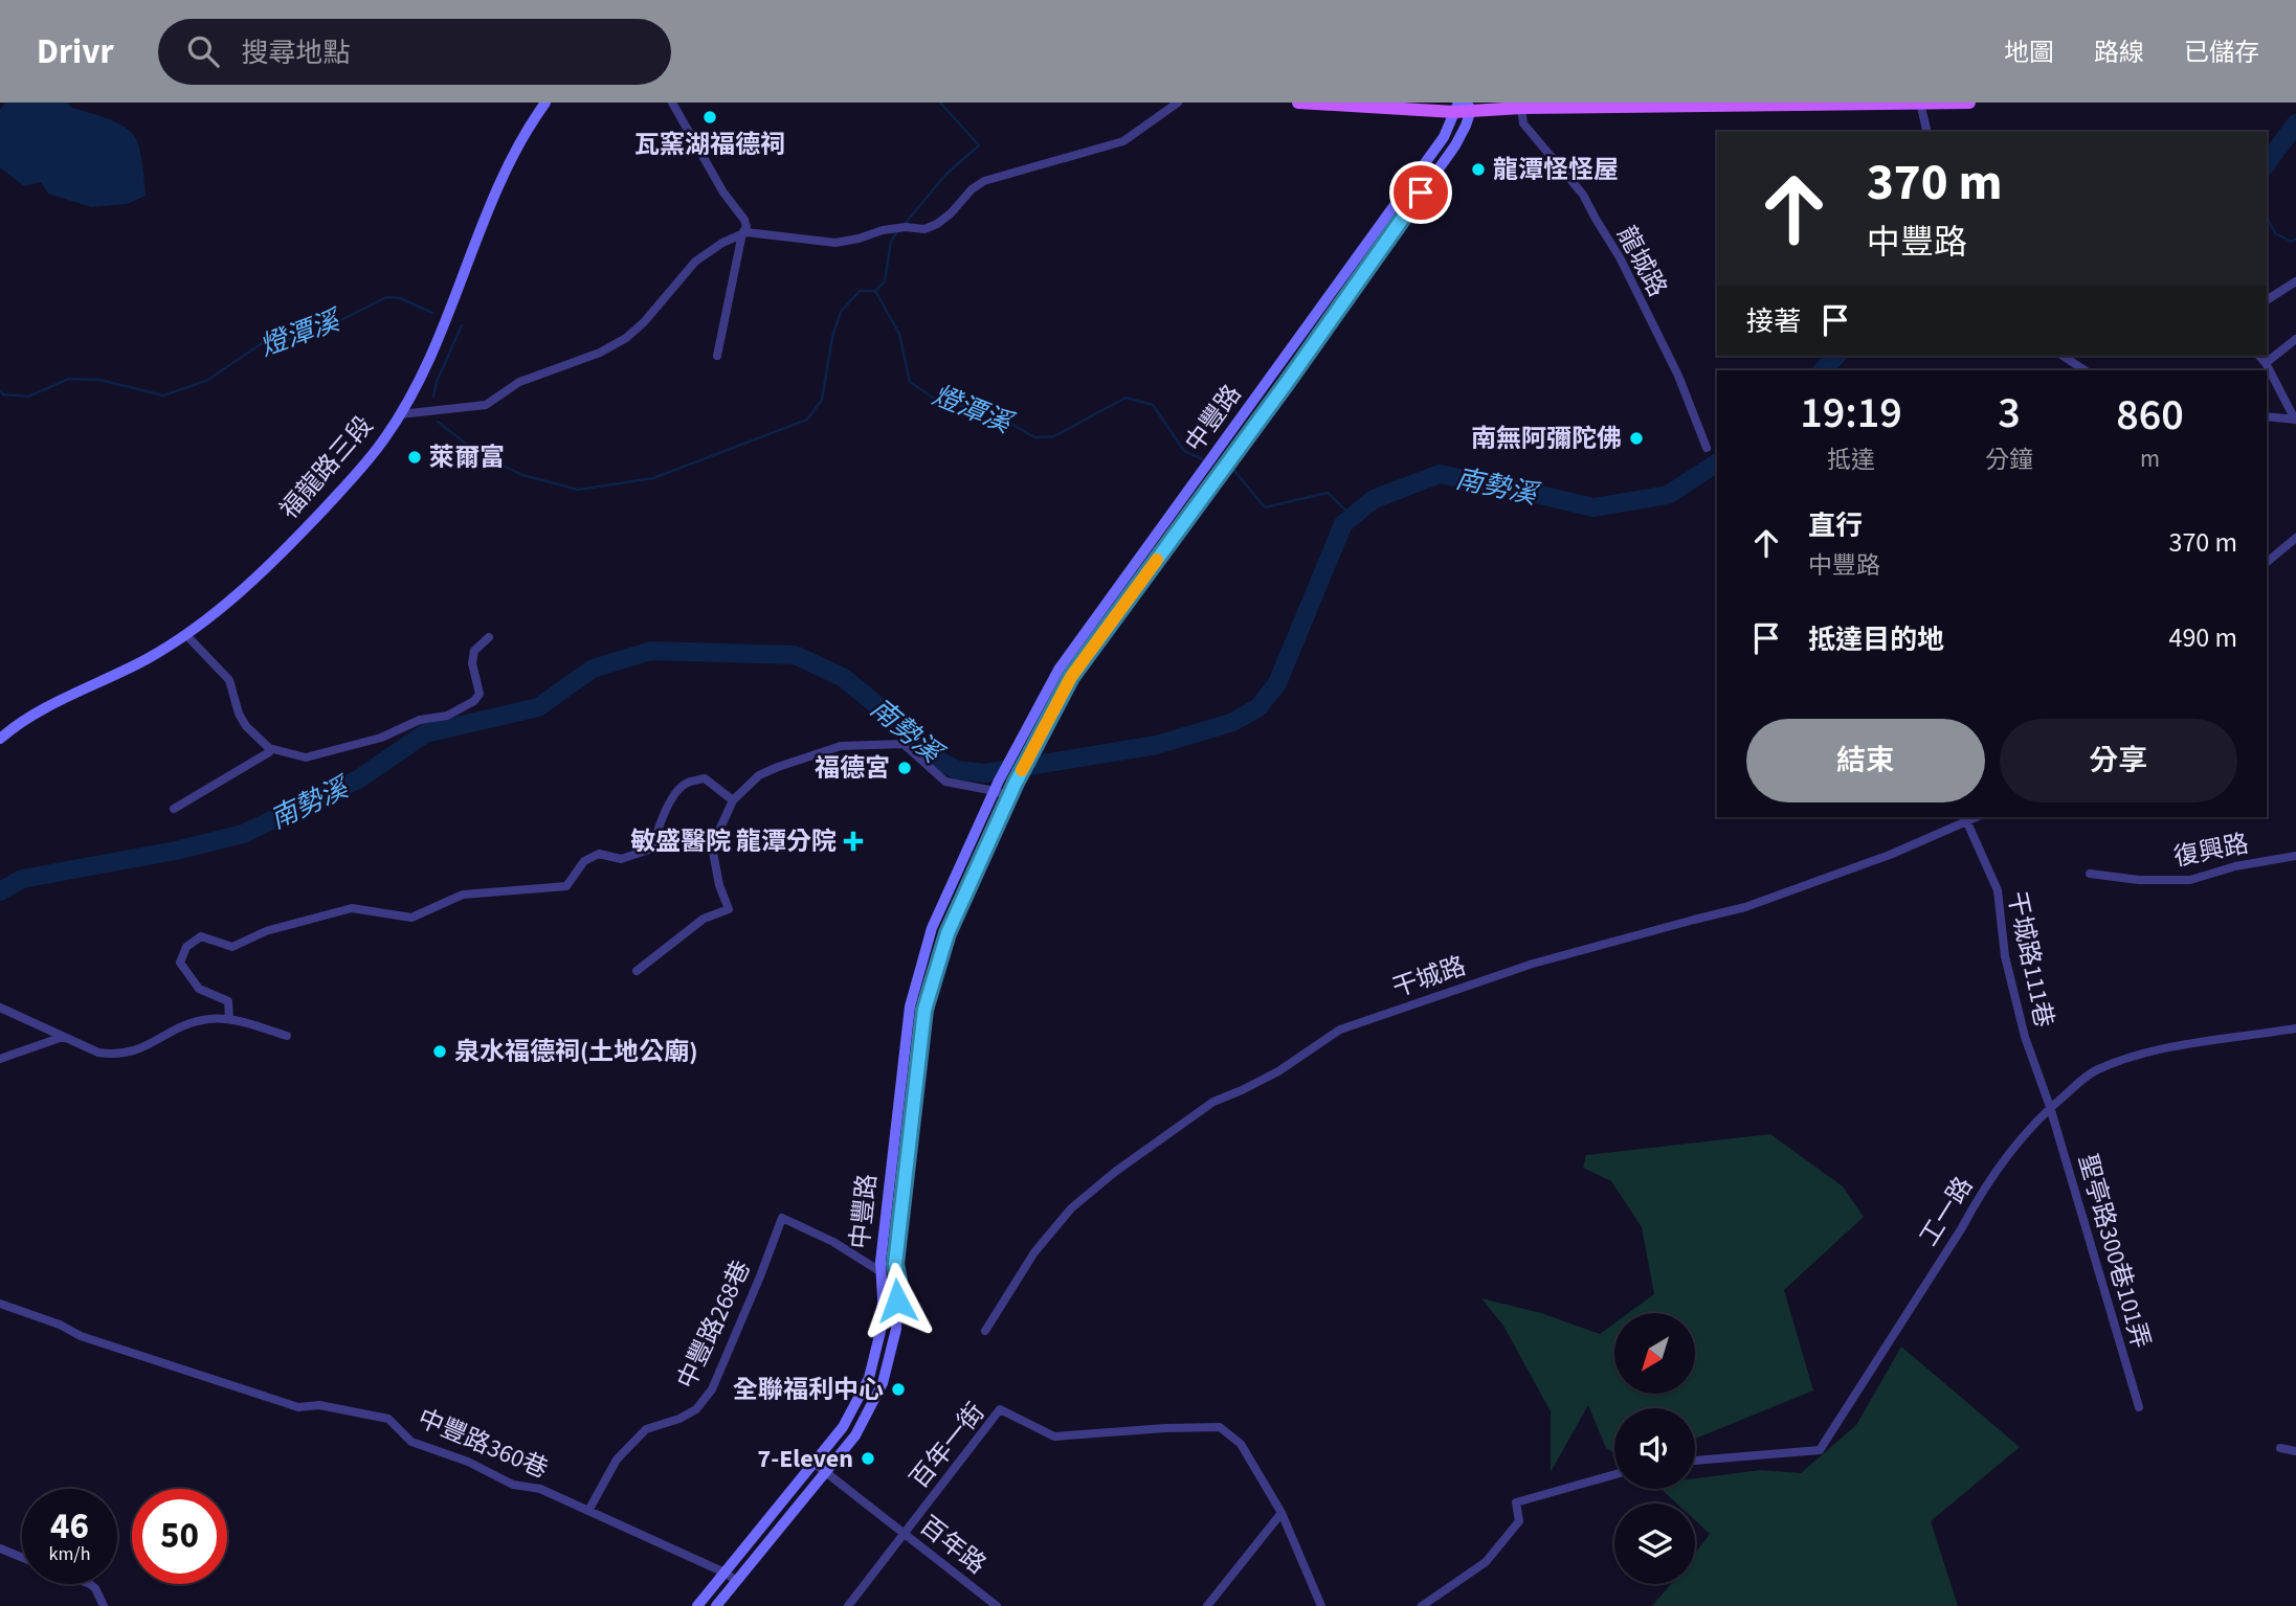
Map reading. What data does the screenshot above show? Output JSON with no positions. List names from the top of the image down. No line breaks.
{"streets":{"main road":["中豐路","福龍路三段"],"street":["龍城路","復興路","干城路111巷","干城路","工一路","聖亭路300巷101弄","中豐路268巷","中豐路360巷","百年一街","百年路"]},"crossings":[["中豐路","中豐路268巷"],["中豐路","中豐路360巷"],["中豐路","百年路"],["干城路111巷","干城路"],["干城路111巷","工一路"],["干城路111巷","聖亭路300巷101弄"],["工一路","聖亭路300巷101弄"],["中豐路268巷","中豐路360巷"],["百年一街","百年路"]],"water":["燈潭溪","南勢溪"],"places":{"other":["瓦窯湖福德祠","龍潭怪怪屋","南無阿彌陀佛","萊爾富","福德宮","泉水福德祠(土地公廟)","全聯福利中心","7-Eleven"],"health":["敏盛醫院 龍潭分院"]},"north":"bottom left","page":{"header":"Drivr","search":"搜尋地點","nav":["地圖","路線","已儲存"],"turn":["370 m","中豐路"],"then":"接著","eta":["19:19","抵達","3","分鐘","860","m"],"list":[{"name":"直行","note":"中豐路","value":"370 m"},{"name":"抵達目的地","value":"490 m"}],"buttons":["結束","分享"],"speed":"46 km/h","limit":"50"}}
